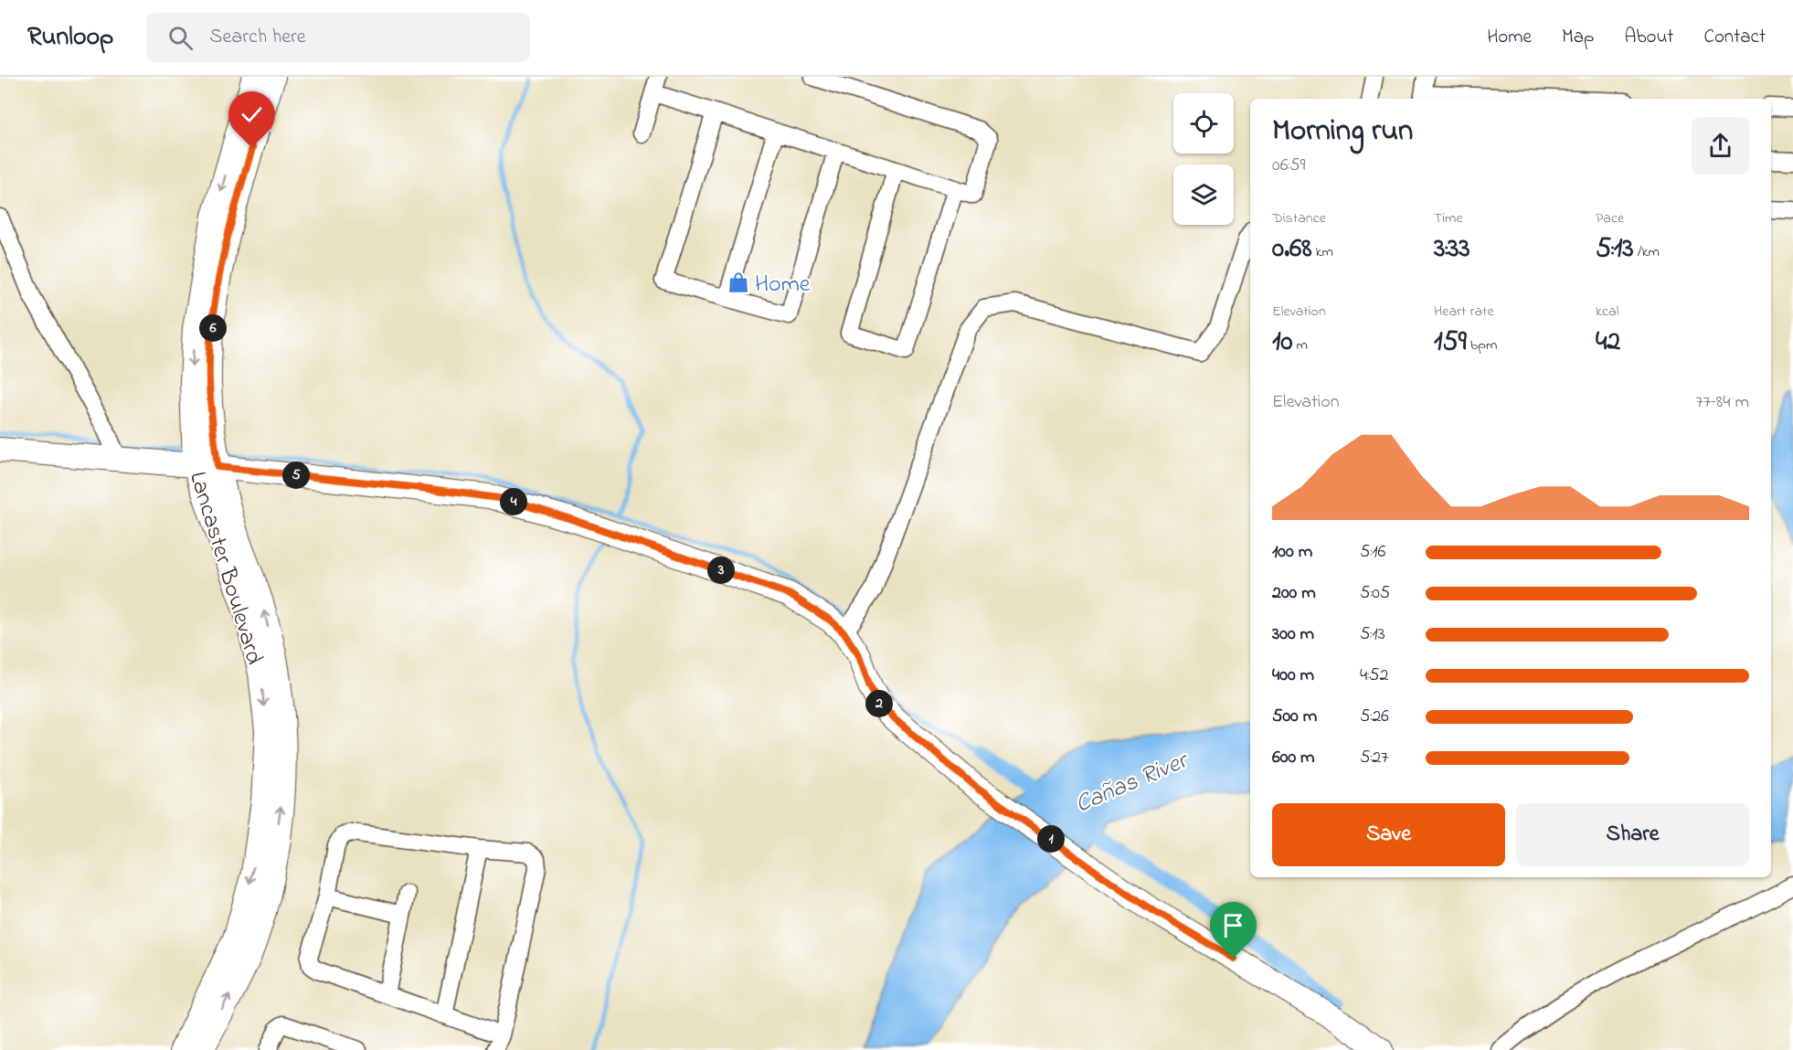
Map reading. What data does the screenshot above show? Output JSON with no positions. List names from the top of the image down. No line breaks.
{"streets":{"main road":["Lancaster Boulevard"]},"water":["Cañas River"],"places":{"shop":["Home"]},"page":{"header":"Runloop","search":"Search here","nav":["Home","Map","About","Contact"],"heading":["Morning run","06:59"],"stats":[["Distance","0.68 km"],["Time","3:33"],["Pace","5:13 /km"],["Elevation","10 m"],["Heart rate","159 bpm"],["kcal","42"]],"pins":["6","5","4","3","2","1"],"chart":["Elevation","77–84 m"],"list":[{"name":"100 m","note":"5:16"},{"name":"200 m","note":"5:05"},{"name":"300 m","note":"5:13"},{"name":"400 m","note":"4:52"},{"name":"500 m","note":"5:26"},{"name":"600 m","note":"5:27"}],"buttons":["Save","Share"]}}
